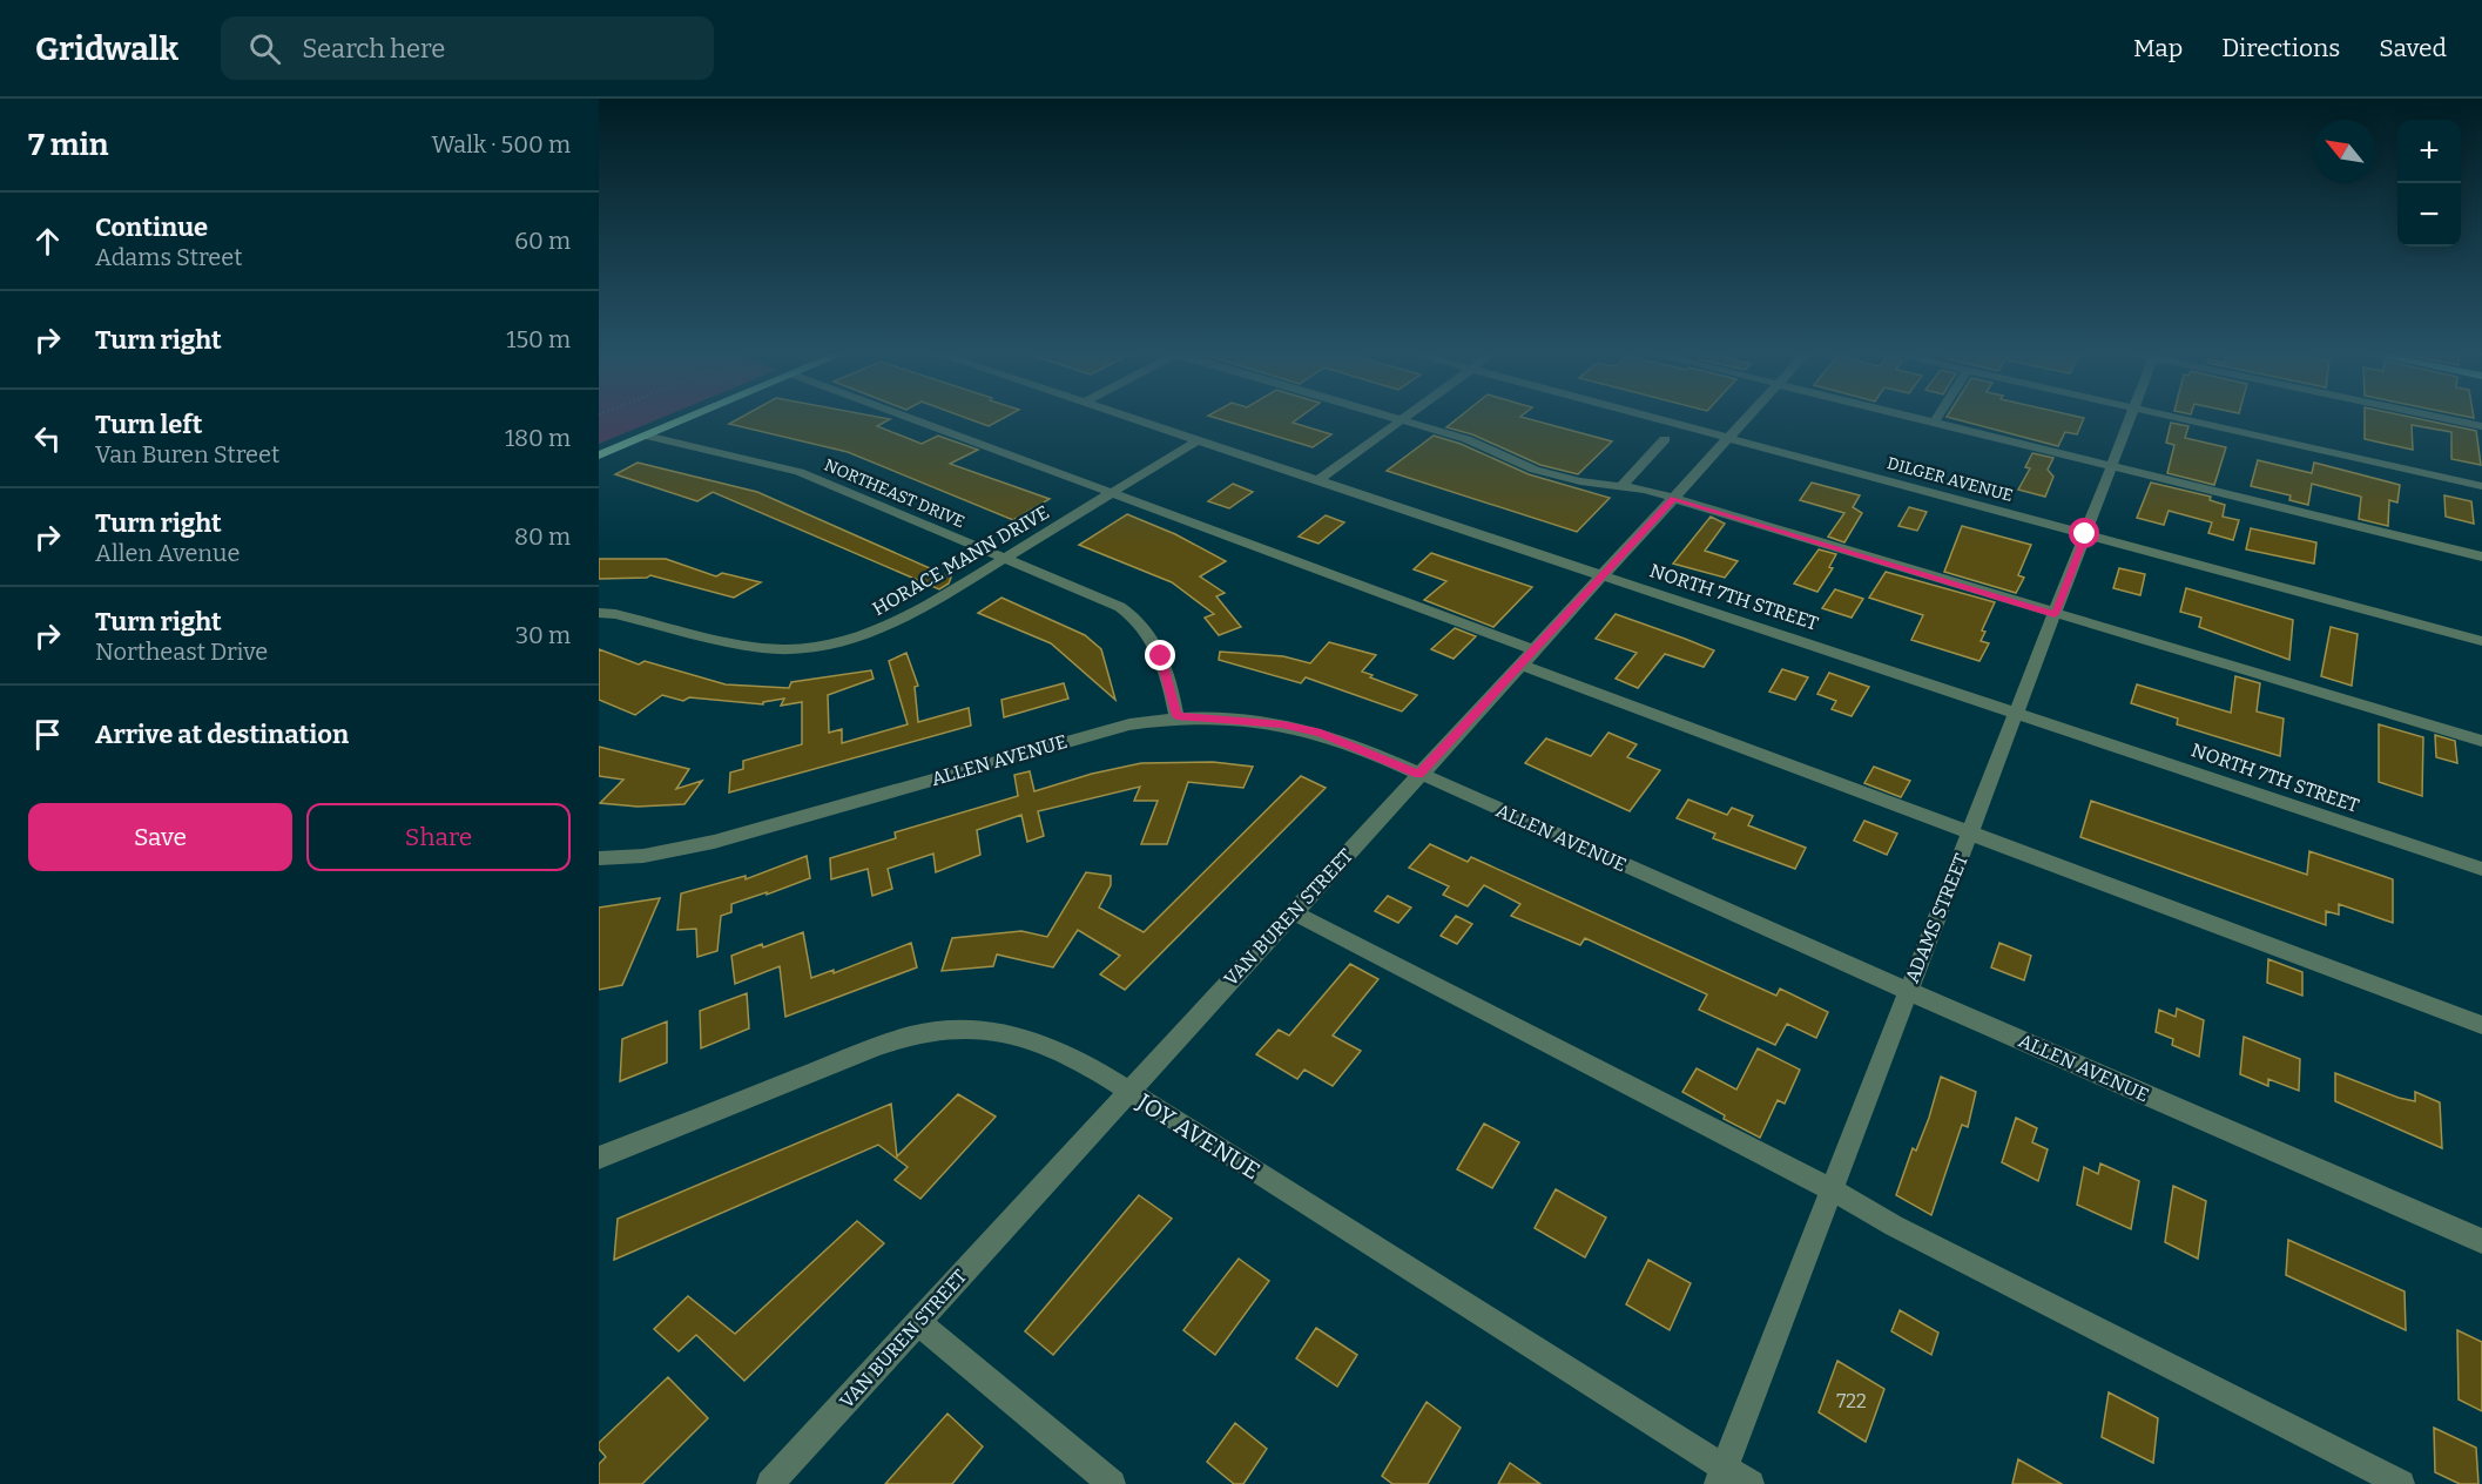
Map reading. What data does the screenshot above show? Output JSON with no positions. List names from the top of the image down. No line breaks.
{"streets":{"street":["DILGER AVENUE","NORTHEAST DRIVE","HORACE MANN DRIVE","NORTH 7TH STREET","ALLEN AVENUE","VAN BUREN STREET","ADAMS STREET","JOY AVENUE"]},"crossings":[["DILGER AVENUE","VAN BUREN STREET"],["DILGER AVENUE","ADAMS STREET"],["NORTHEAST DRIVE","HORACE MANN DRIVE"],["NORTHEAST DRIVE","ALLEN AVENUE"],["HORACE MANN DRIVE","NORTH 7TH STREET"],["NORTH 7TH STREET","VAN BUREN STREET"],["NORTH 7TH STREET","ADAMS STREET"],["ALLEN AVENUE","VAN BUREN STREET"],["ALLEN AVENUE","ADAMS STREET"],["VAN BUREN STREET","JOY AVENUE"],["ADAMS STREET","JOY AVENUE"]],"house_numbers":["722"],"north":"top left","page":{"header":"Gridwalk","search":"Search here","nav":["Map","Directions","Saved"],"heading":["7 min","Walk · 500 m"],"map_buttons":["+","−"],"list":[["Continue","Adams Street","60 m"],["Turn right","150 m"],["Turn left","Van Buren Street","180 m"],["Turn right","Allen Avenue","80 m"],["Turn right","Northeast Drive","30 m"],"Arrive at destination"],"buttons":["Save","Share"]}}
